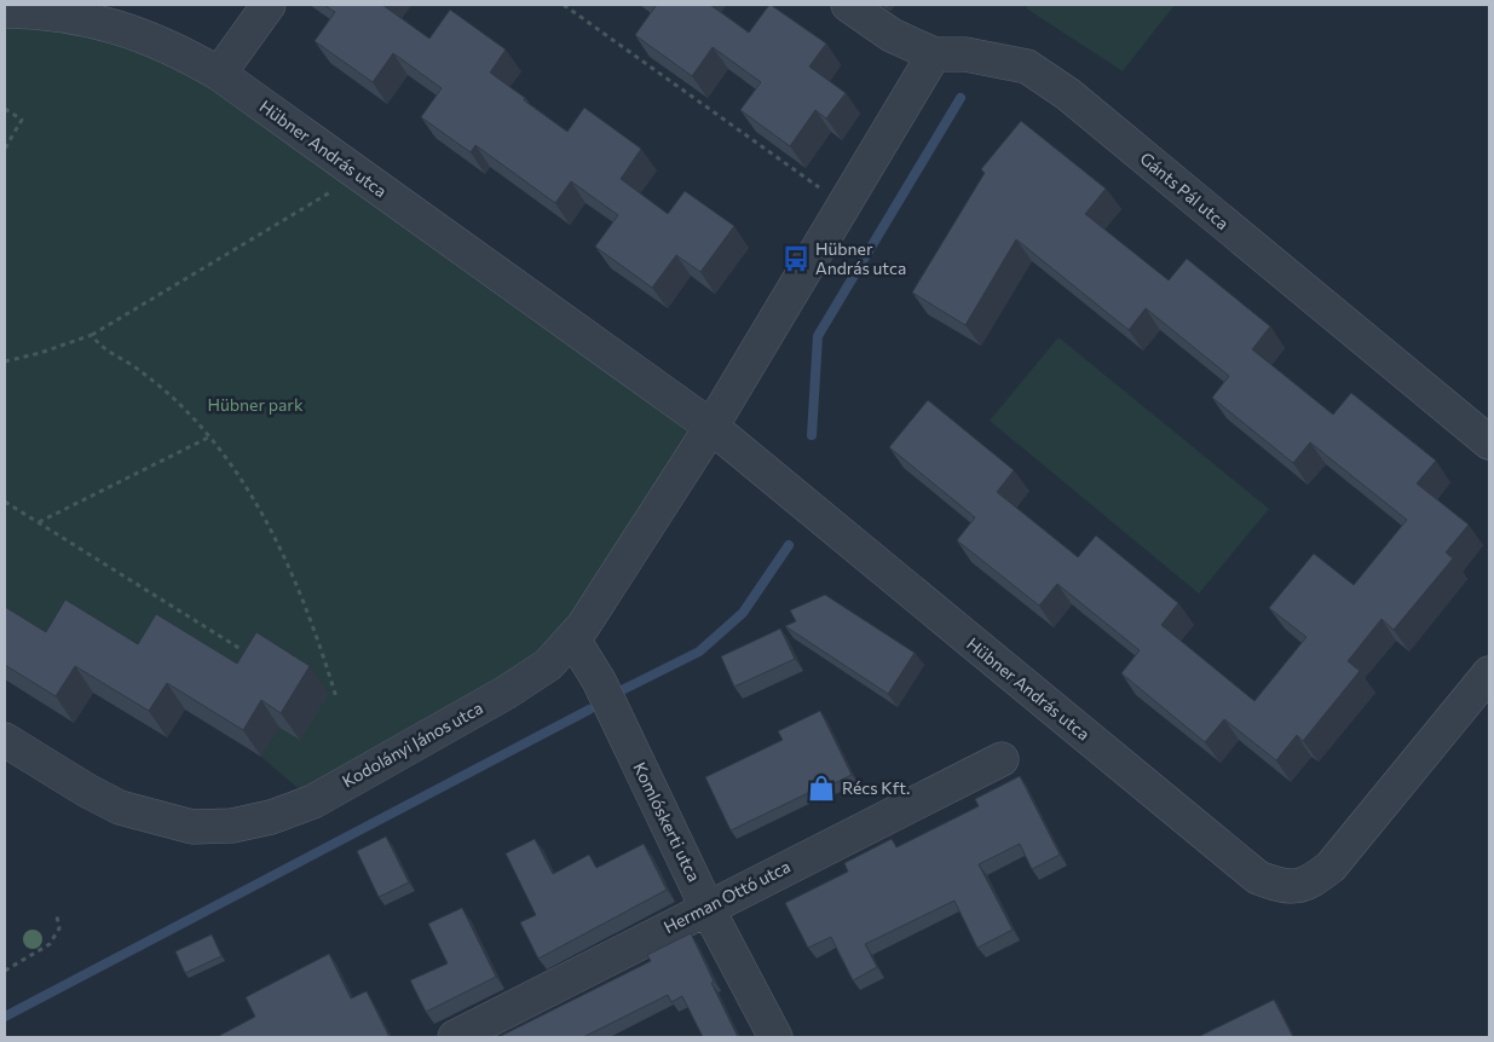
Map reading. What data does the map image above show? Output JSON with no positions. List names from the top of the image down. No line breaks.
{"streets":{"street":["Hübner András utca","Gánts Pál utca","Kodolányi János utca","Komlóskerti utca","Herman Ottó utca"]},"crossings":[["Hübner András utca","Kodolányi János utca"],["Kodolányi János utca","Komlóskerti utca"],["Komlóskerti utca","Herman Ottó utca"]],"parks":["Hübner park"],"places":{"bus stop":["Hübner András utca"],"shop":["Récs Kft."]}}
